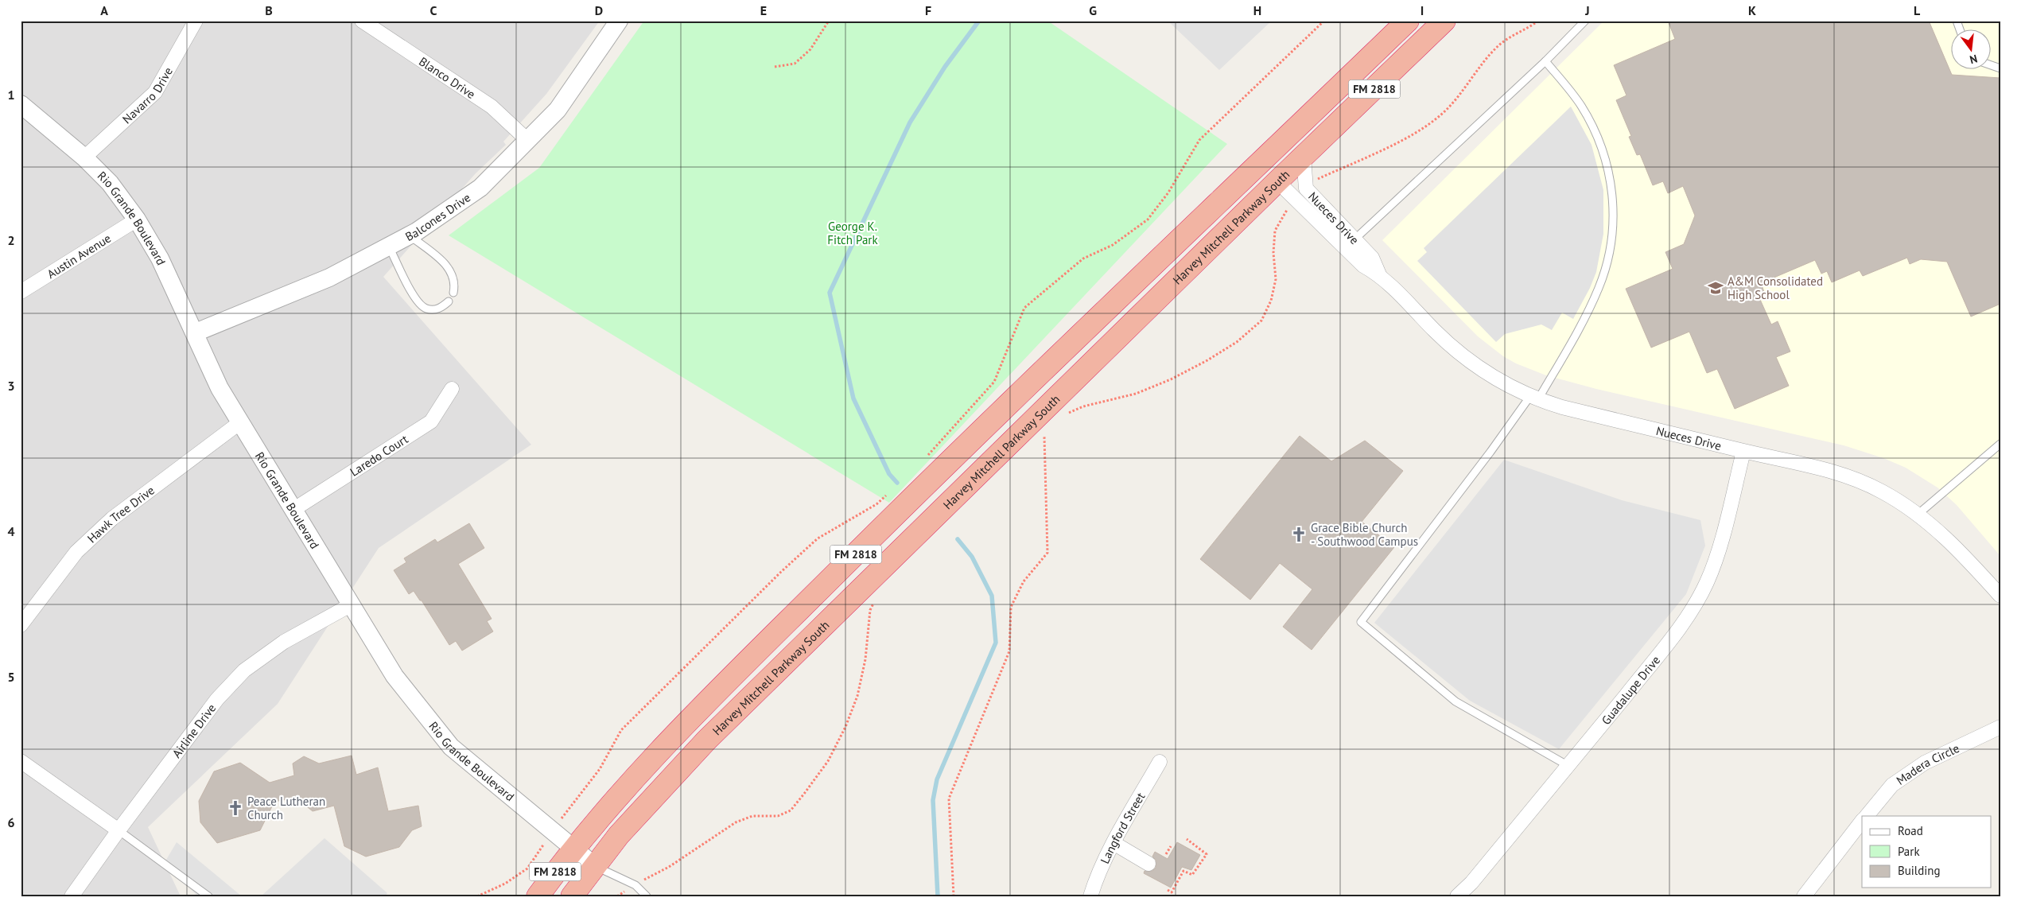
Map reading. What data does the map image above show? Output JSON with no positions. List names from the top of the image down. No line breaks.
{"streets":{"highway":["FM 2818","Harvey Mitchell Parkway South"],"street":["Blanco Drive","Navarro Drive","Balcones Drive","Nueces Drive","Rio Grande Boulevard","Austin Avenue","Laredo Court","Hawk Tree Drive","Guadalupe Drive","Airline Drive","Madera Circle","Langford Street"]},"crossings":[["Blanco Drive","Balcones Drive"],["FM 2818","Rio Grande Boulevard"],["Navarro Drive","Rio Grande Boulevard"],["Balcones Drive","Rio Grande Boulevard"],["Nueces Drive","Harvey Mitchell Parkway South"],["Nueces Drive","Guadalupe Drive"],["Rio Grande Boulevard","Harvey Mitchell Parkway South"],["Rio Grande Boulevard","Austin Avenue"],["Rio Grande Boulevard","Laredo Court"],["Rio Grande Boulevard","Hawk Tree Drive"],["Rio Grande Boulevard","Airline Drive"]],"parks":["George K. Fitch Park"],"places":{"school or university":["A&M Consolidated High School"],"church":["Grace Bible Church - Southwood Campus","Peace Lutheran Church"]},"legend":["Road","Park","Building"],"north":"bottom","grid":{"columns":["A","B","C","D","E","F","G","H","I","J","K","L"],"rows":["1","2","3","4","5","6"]}}
